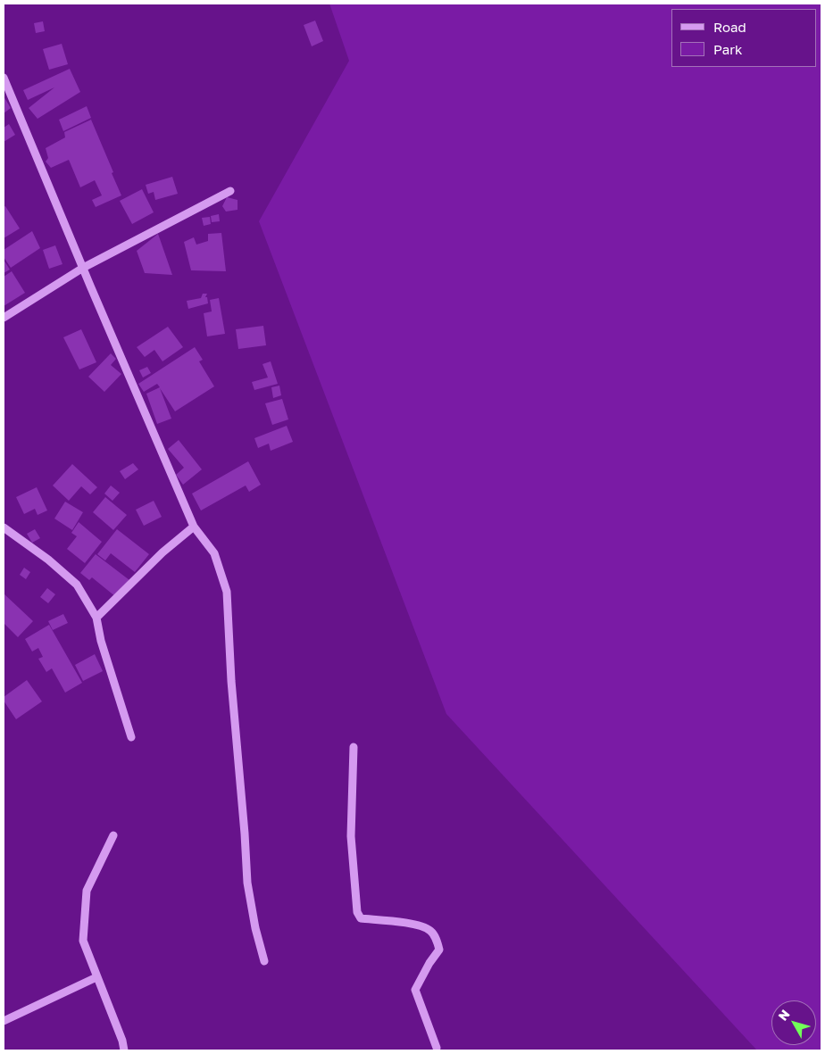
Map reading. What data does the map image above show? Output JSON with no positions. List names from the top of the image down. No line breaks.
{"legend":["Road","Park"],"north":"top left"}
